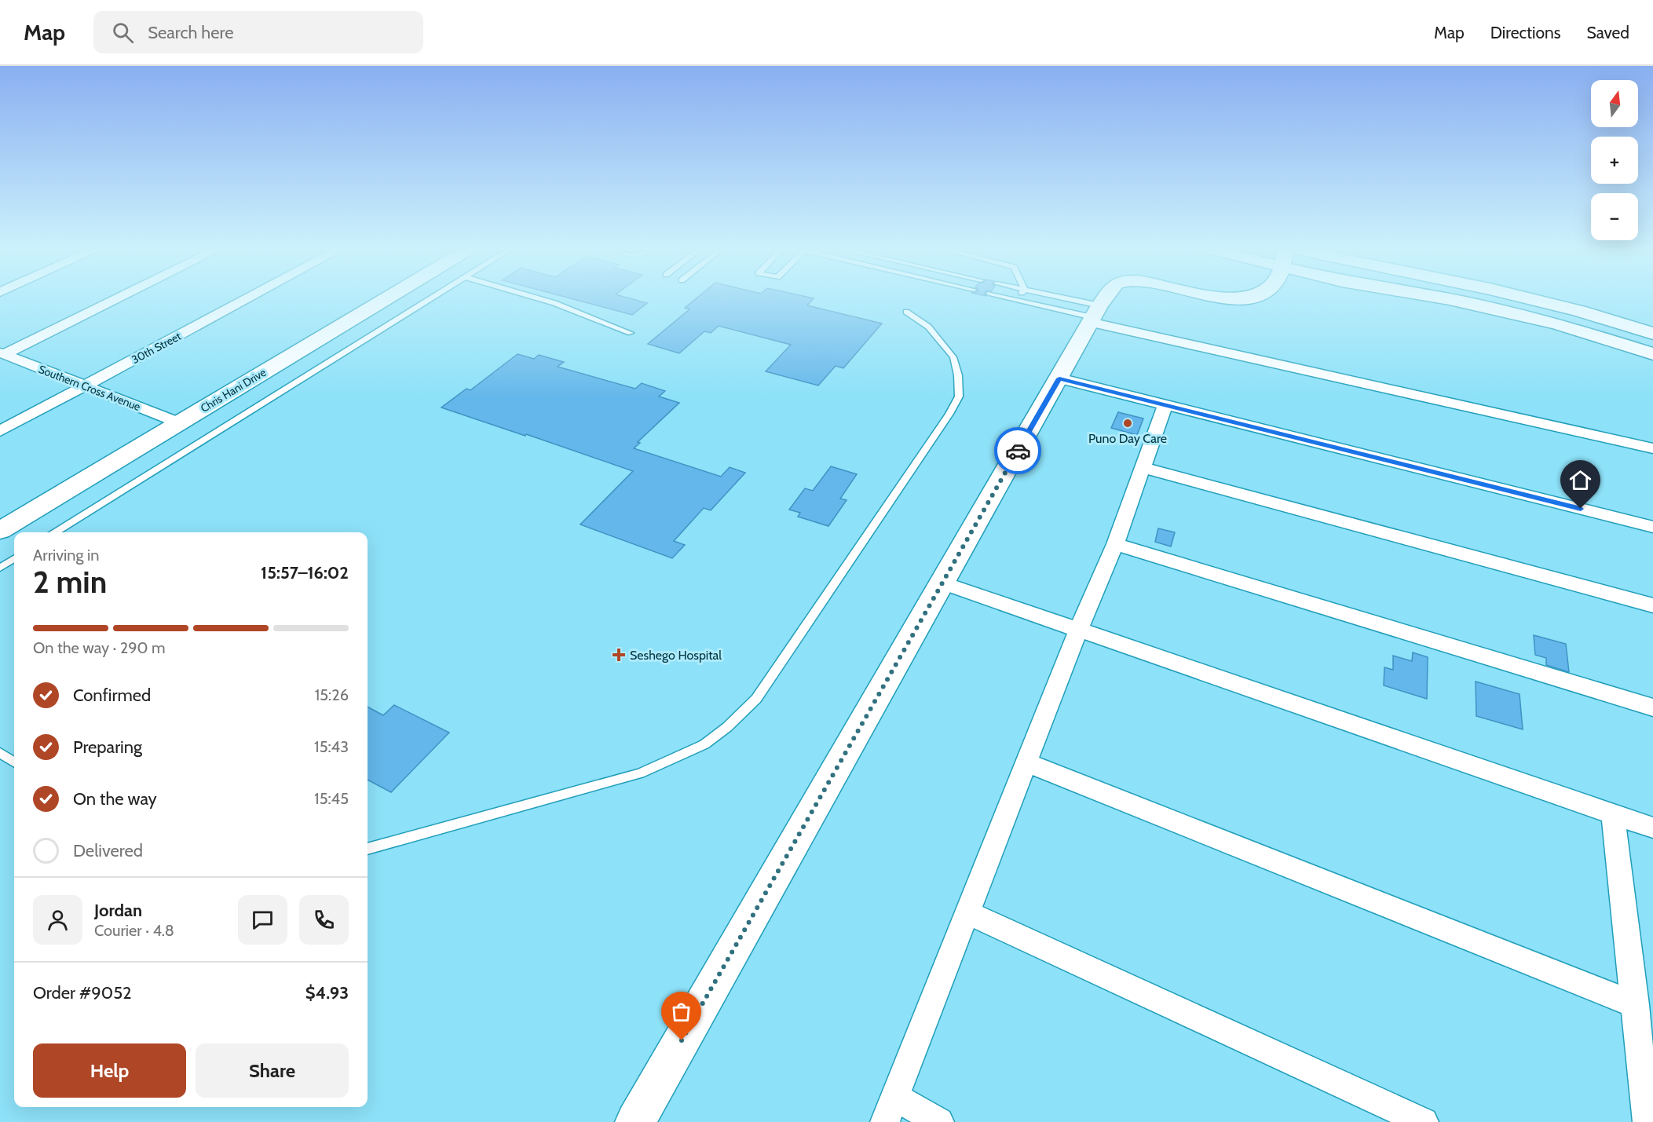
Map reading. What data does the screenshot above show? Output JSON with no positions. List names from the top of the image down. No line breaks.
{"streets":{"street":["30th Street","Southern Cross Avenue","Chris Hani Drive"]},"crossings":[["30th Street","Southern Cross Avenue"],["Southern Cross Avenue","Chris Hani Drive"]],"places":{"other":["Puno Day Care"],"health":["Seshego Hospital"]},"north":"top","page":{"header":"Map","search":"Search here","nav":["Map","Directions","Saved"],"map_buttons":["+","−"],"heading":["2 min","Arriving in","15:57–16:02"],"panel":["Jordan","Courier · 4.8","Order #9052","$4.93"],"bar":"On the way · 290 m","list":[["Confirmed","15:26"],["Preparing","15:43"],["On the way","15:45"],"Delivered"],"buttons":["Help","Share"]}}
